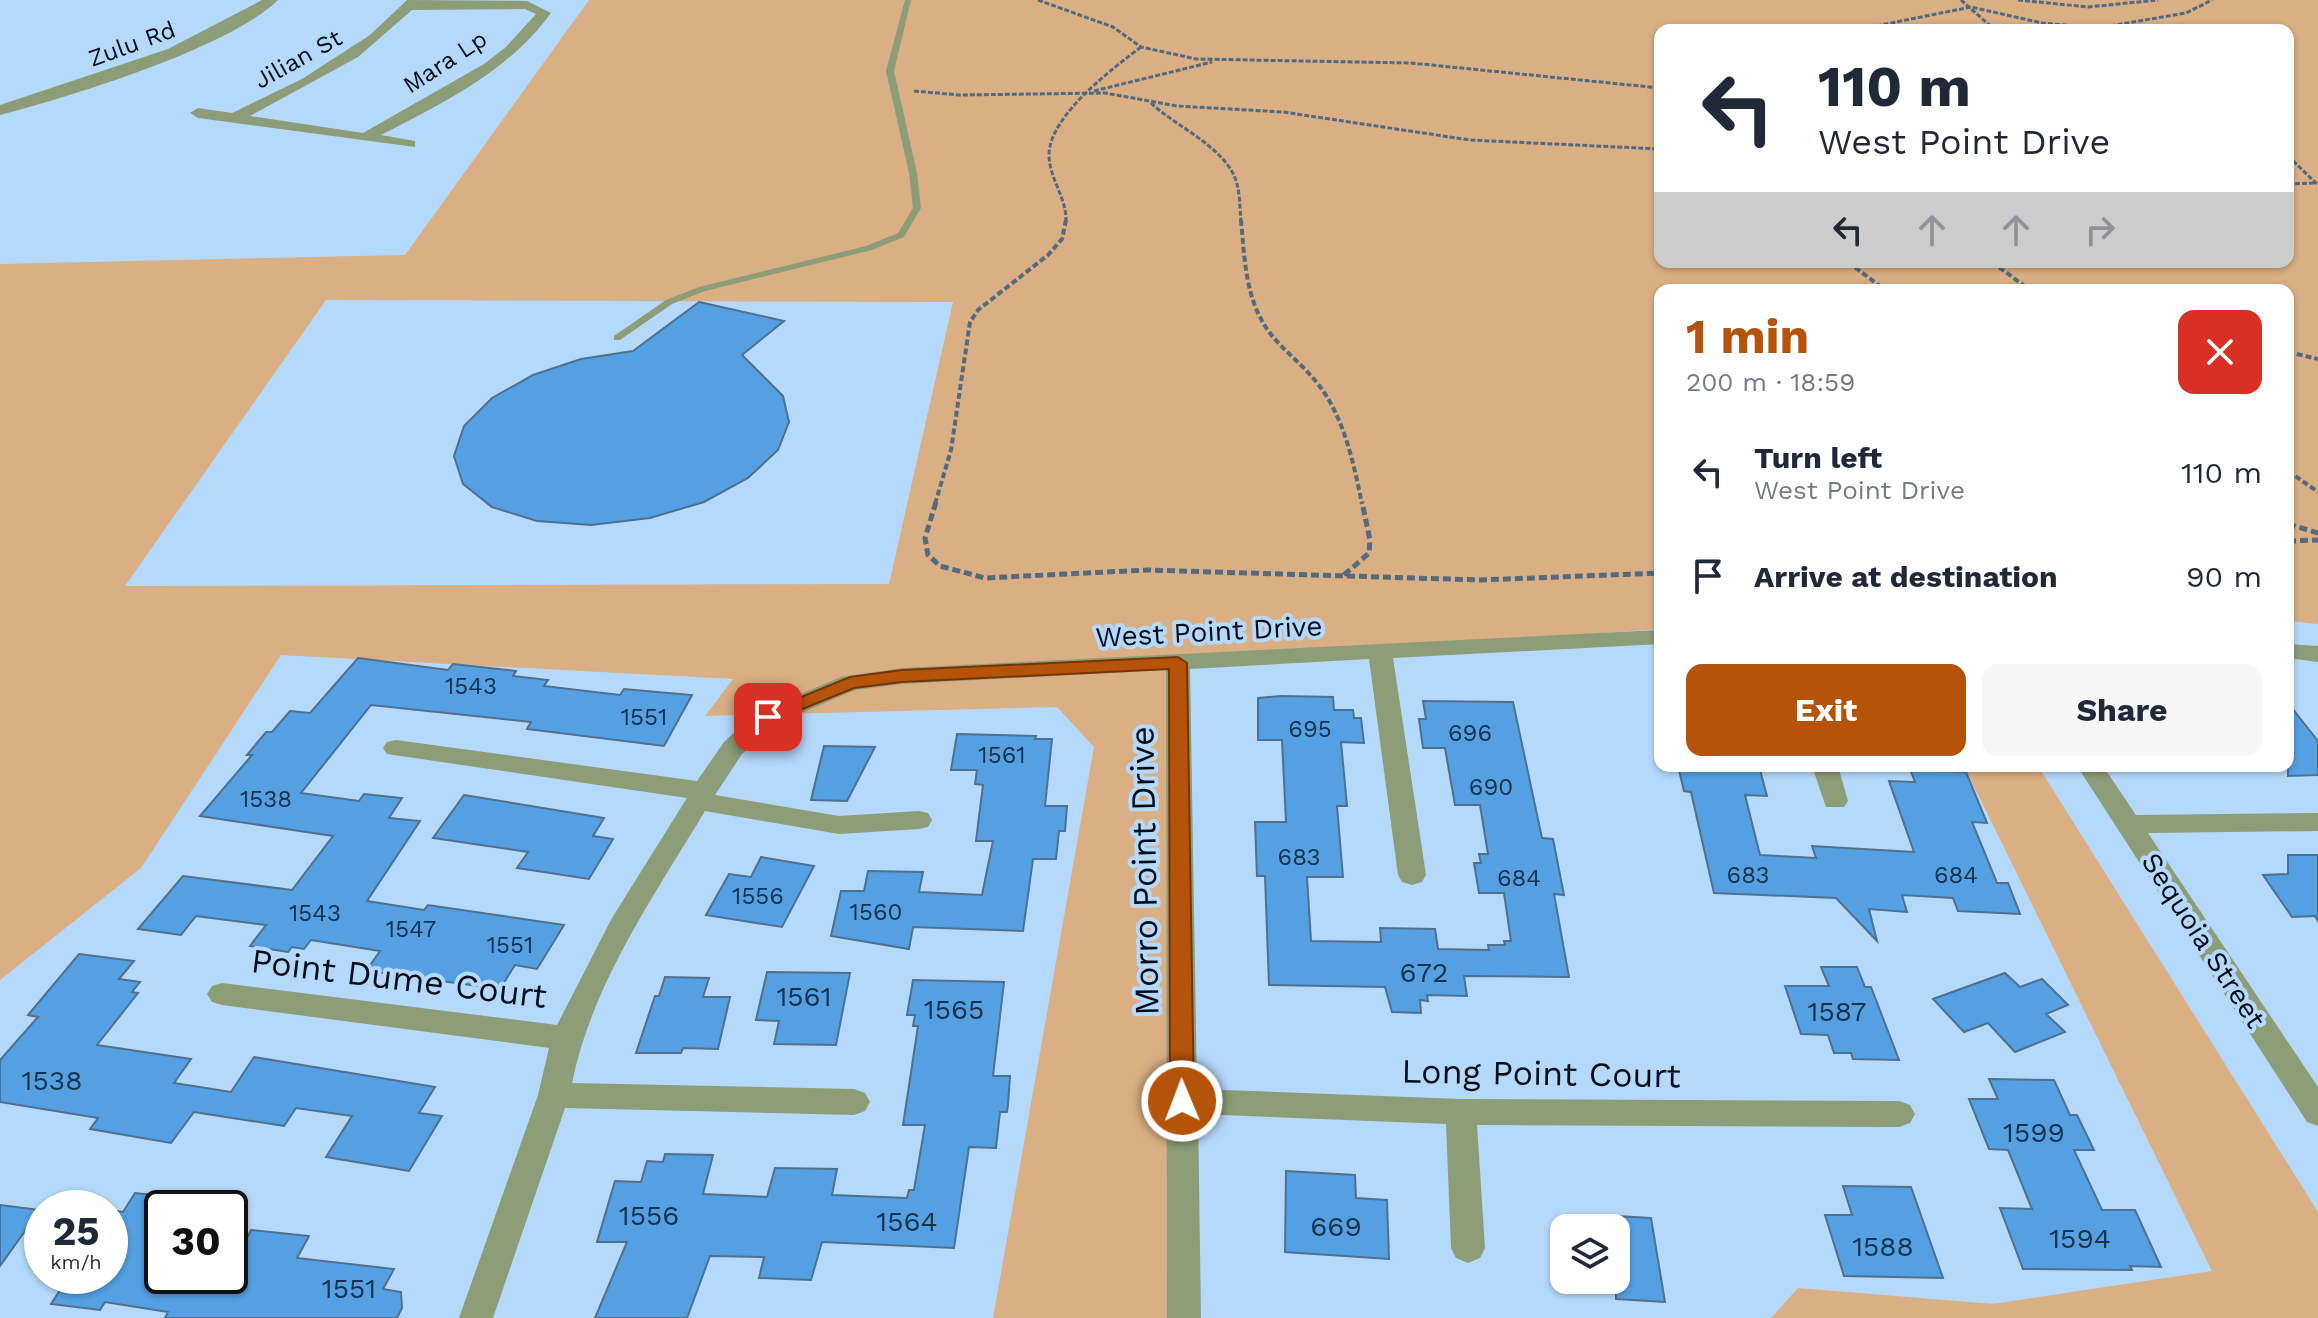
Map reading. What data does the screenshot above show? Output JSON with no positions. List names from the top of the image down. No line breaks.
{"streets":{"street":["Zulu Rd","Jilian St","Mara Lp","West Point Drive","Morro Point Drive","Sequoia Street","Point Dume Court","Long Point Court"]},"crossings":[["Jilian St","Mara Lp"],["West Point Drive","Morro Point Drive"],["West Point Drive","Point Dume Court"],["Morro Point Drive","Long Point Court"]],"house_numbers":["1543","1551","695","696","1561","690","1538","683","683","684","684","1556","1560","1543","1547","1551","672","1561","1565","1587","1538","1599","1556","1564","669","1594","1588","1551"],"page":{"turn":["110 m","West Point Drive"],"heading":["1 min","200 m · 18:59"],"list":[{"name":"Turn left","note":"West Point Drive","value":"110 m"},{"name":"Arrive at destination","value":"90 m"}],"buttons":["Exit","Share"],"speed":"25 km/h","limit":"30"}}
